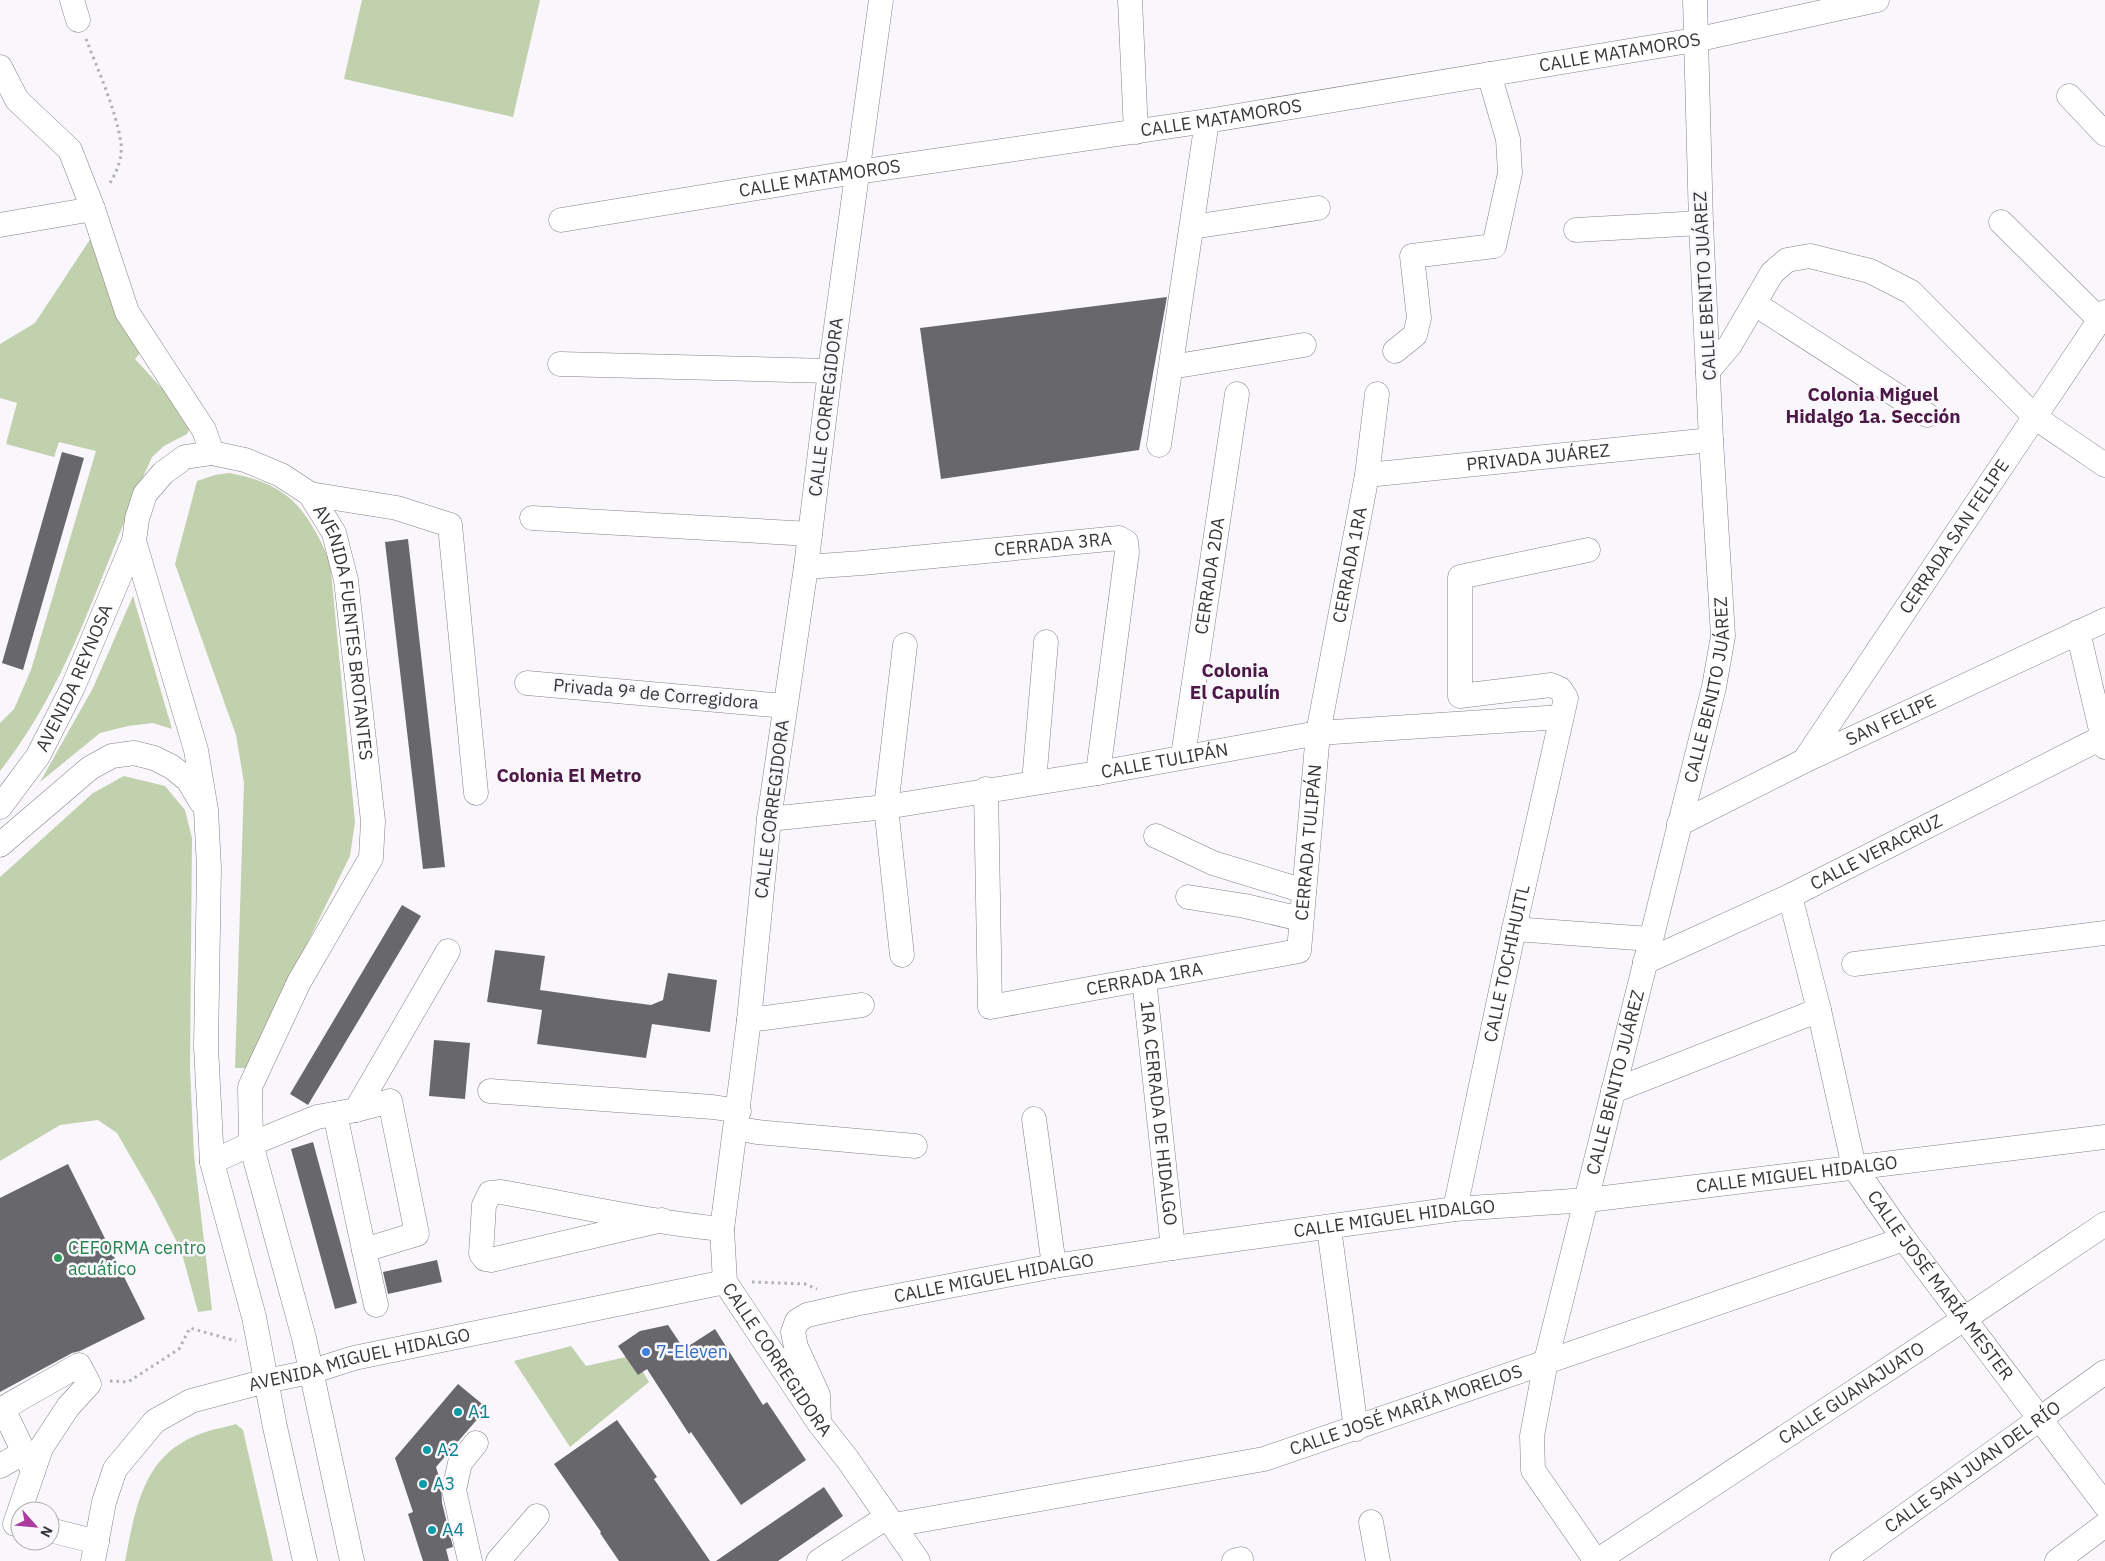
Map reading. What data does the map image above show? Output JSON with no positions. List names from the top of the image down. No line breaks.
{"streets":{"street":["CALLE MATAMOROS","CALLE BENITO JUÁREZ","CALLE CORREGIDORA","PRIVADA JUÁREZ","CERRADA SAN FELIPE","CERRADA 3RA","CERRADA 1RA","CERRADA 2DA","AVENIDA FUENTES BROTANTES","AVENIDA REYNOSA","Privada 9ª de Corregidora","SAN FELIPE","CALLE TULIPÁN","CERRADA TULIPÁN","CALLE VERACRUZ","CALLE TOCHIHUITL","1RA CERRADA DE HIDALGO","CALLE MIGUEL HIDALGO","CALLE JOSÉ MARÍA MESTER","AVENIDA MIGUEL HIDALGO","CALLE GUANAJUATO","CALLE JOSÉ MARÍA MORELOS","CALLE SAN JUAN DEL RÍO"]},"crossings":[["CALLE MATAMOROS","CALLE BENITO JUÁREZ"],["CALLE MATAMOROS","CALLE CORREGIDORA"],["CALLE BENITO JUÁREZ","PRIVADA JUÁREZ"],["CALLE BENITO JUÁREZ","SAN FELIPE"],["CALLE BENITO JUÁREZ","CALLE VERACRUZ"],["CALLE BENITO JUÁREZ","CALLE MIGUEL HIDALGO"],["CALLE BENITO JUÁREZ","CALLE GUANAJUATO"],["CALLE BENITO JUÁREZ","CALLE JOSÉ MARÍA MORELOS"],["CALLE CORREGIDORA","CERRADA 3RA"],["CALLE CORREGIDORA","Privada 9ª de Corregidora"],["CALLE CORREGIDORA","CALLE TULIPÁN"],["CALLE CORREGIDORA","CALLE MIGUEL HIDALGO"],["CALLE CORREGIDORA","AVENIDA MIGUEL HIDALGO"],["CALLE CORREGIDORA","CALLE JOSÉ MARÍA MORELOS"],["PRIVADA JUÁREZ","CERRADA 1RA"],["CERRADA SAN FELIPE","SAN FELIPE"],["CERRADA 3RA","CALLE TULIPÁN"],["CERRADA 1RA","CALLE TULIPÁN"],["CERRADA 1RA","CERRADA TULIPÁN"],["CERRADA 1RA","1RA CERRADA DE HIDALGO"],["CERRADA 2DA","CALLE TULIPÁN"],["AVENIDA FUENTES BROTANTES","AVENIDA REYNOSA"],["AVENIDA FUENTES BROTANTES","AVENIDA MIGUEL HIDALGO"],["CALLE TULIPÁN","CERRADA TULIPÁN"],["CALLE TULIPÁN","CALLE TOCHIHUITL"],["CALLE VERACRUZ","CALLE JOSÉ MARÍA MESTER"],["CALLE TOCHIHUITL","CALLE MIGUEL HIDALGO"],["1RA CERRADA DE HIDALGO","CALLE MIGUEL HIDALGO"],["CALLE MIGUEL HIDALGO","CALLE JOSÉ MARÍA MESTER"],["CALLE JOSÉ MARÍA MESTER","CALLE GUANAJUATO"],["CALLE JOSÉ MARÍA MESTER","CALLE JOSÉ MARÍA MORELOS"],["CALLE JOSÉ MARÍA MESTER","CALLE SAN JUAN DEL RÍO"]],"districts":["Colonia Miguel Hidalgo 1a. Sección","Colonia El Capulín","Colonia El Metro"],"places":["CEFORMA centro acuático","7-Eleven","A1","A2","A3","A4"],"north":"bottom right"}
